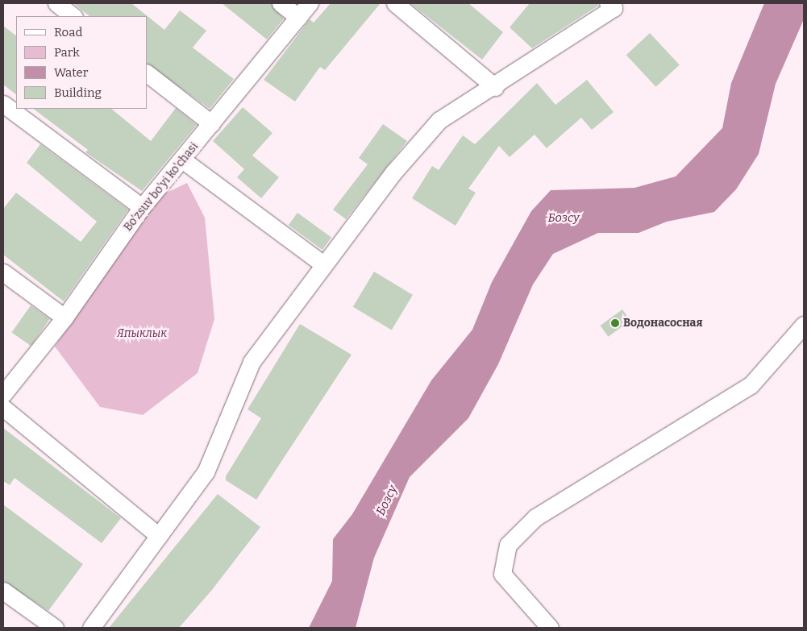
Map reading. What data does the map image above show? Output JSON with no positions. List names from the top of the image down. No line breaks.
{"streets":{"street":["Bo'zsuv bo'yi ko'chasi"]},"water":["Бозсу"],"parks":["Япыклык"],"places":["Водонасосная"],"legend":["Road","Park","Water","Building"]}
